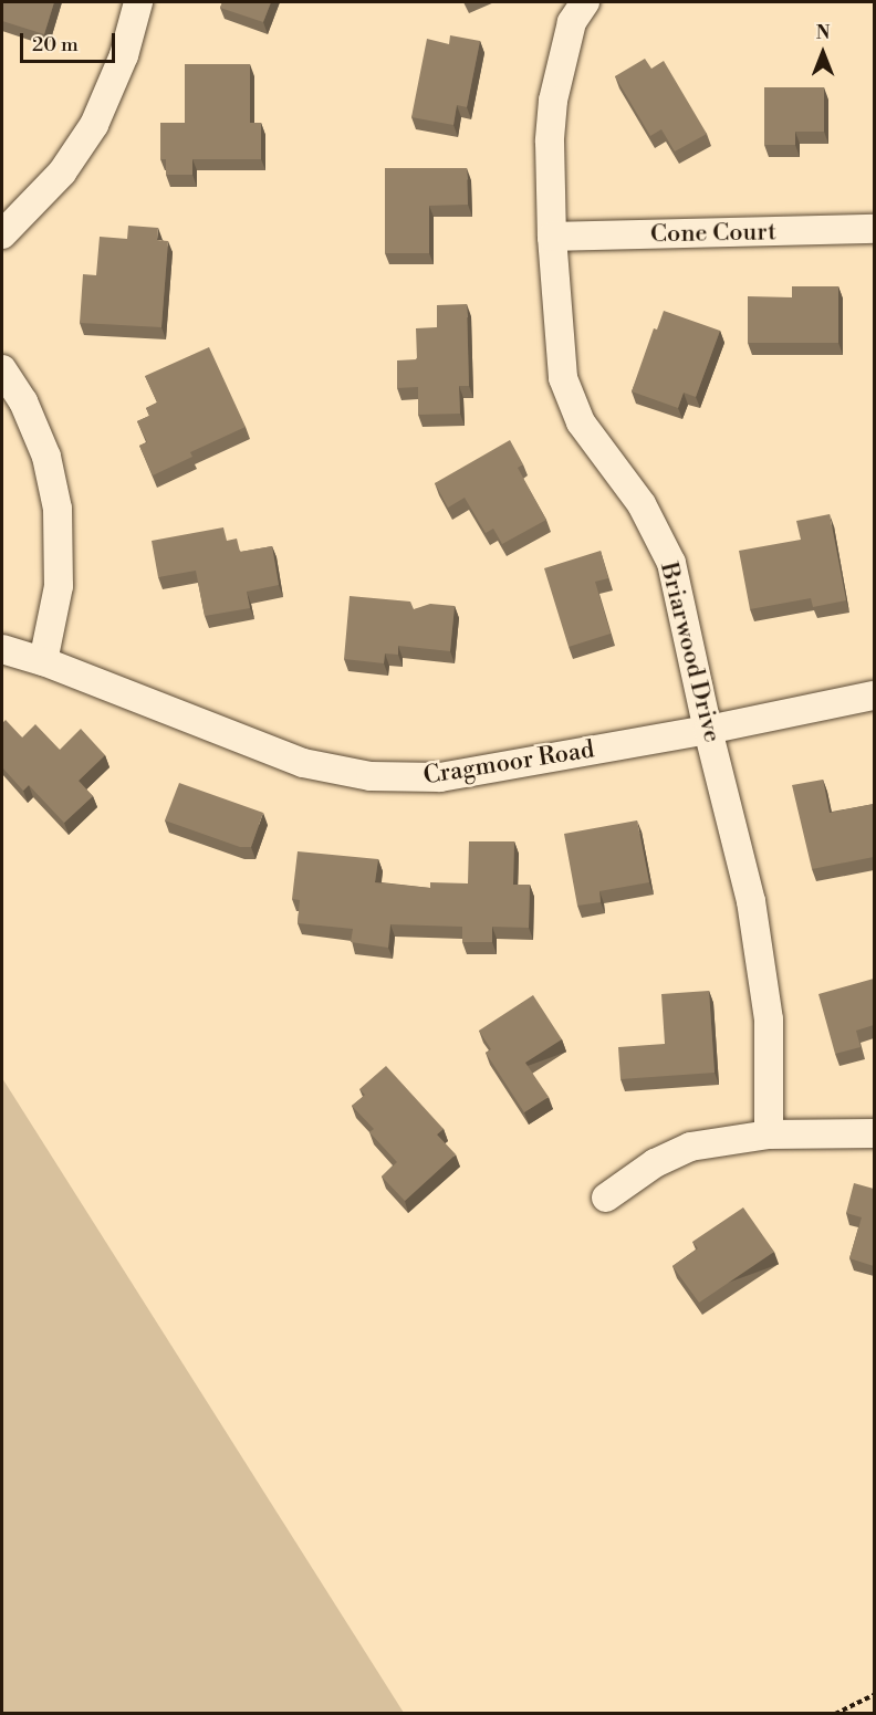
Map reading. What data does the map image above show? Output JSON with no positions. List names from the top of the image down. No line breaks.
{"streets":{"street":["Cone Court","Briarwood Drive","Cragmoor Road"]},"crossings":[["Cone Court","Briarwood Drive"],["Briarwood Drive","Cragmoor Road"]],"scale_bar":"20 m","north":"top"}
